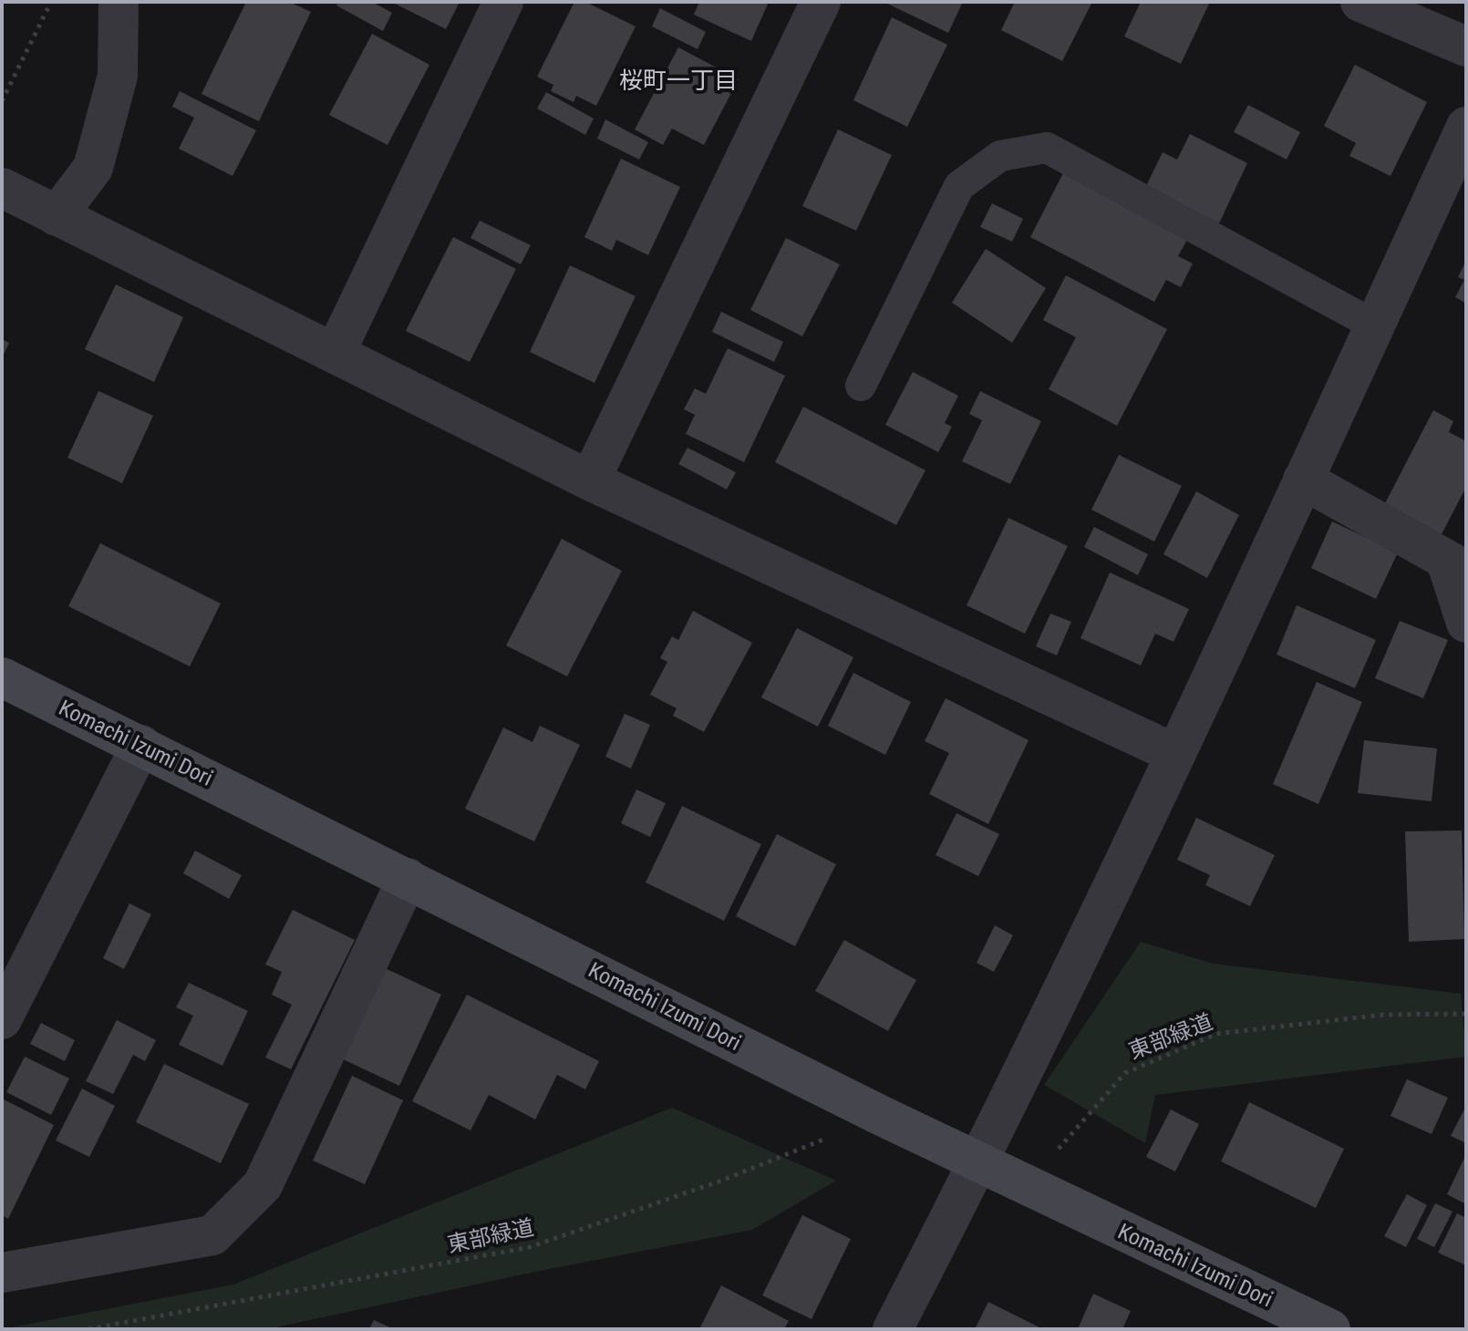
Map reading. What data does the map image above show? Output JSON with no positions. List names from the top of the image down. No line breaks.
{"streets":{"street":["Komachi Izumi Dori"],"path":["東部緑道"]},"crossings":[["Komachi Izumi Dori","東部緑道"]],"districts":["桜町一丁目"]}
